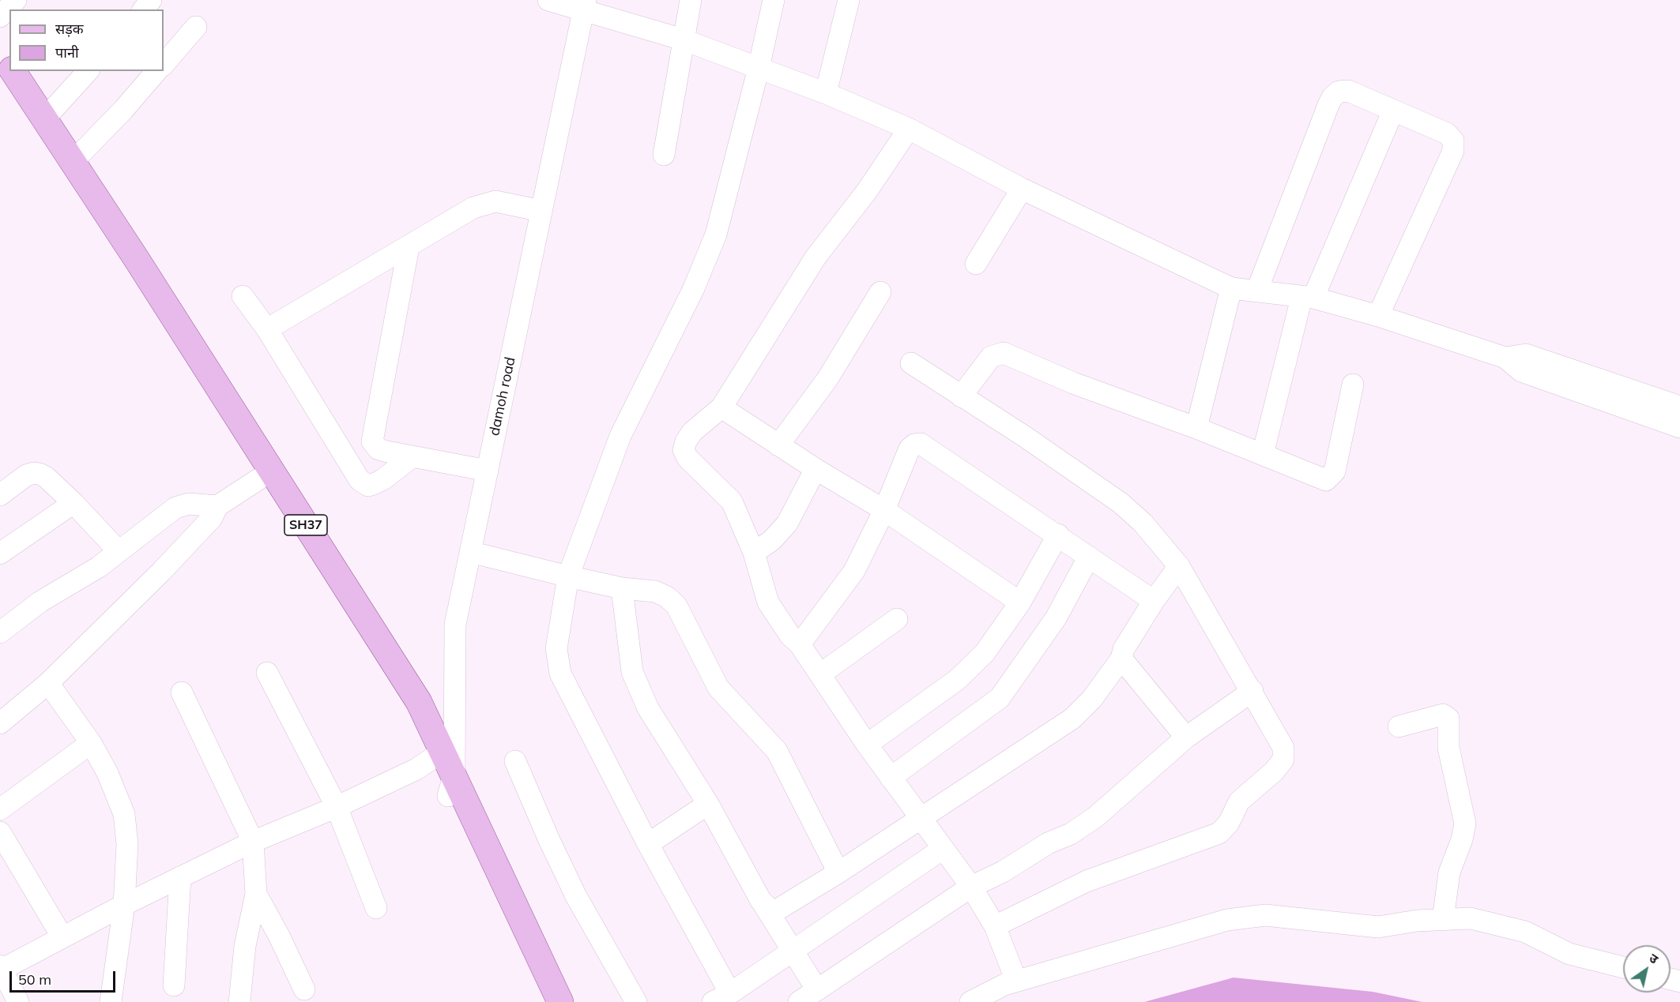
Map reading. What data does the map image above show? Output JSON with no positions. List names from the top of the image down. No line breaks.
{"streets":{"main road":["SH37"],"street":["damoh road"]},"crossings":[["damoh road","SH37"]],"legend":["सड़क","पानी"],"scale_bar":"50 m","north":"top right"}
